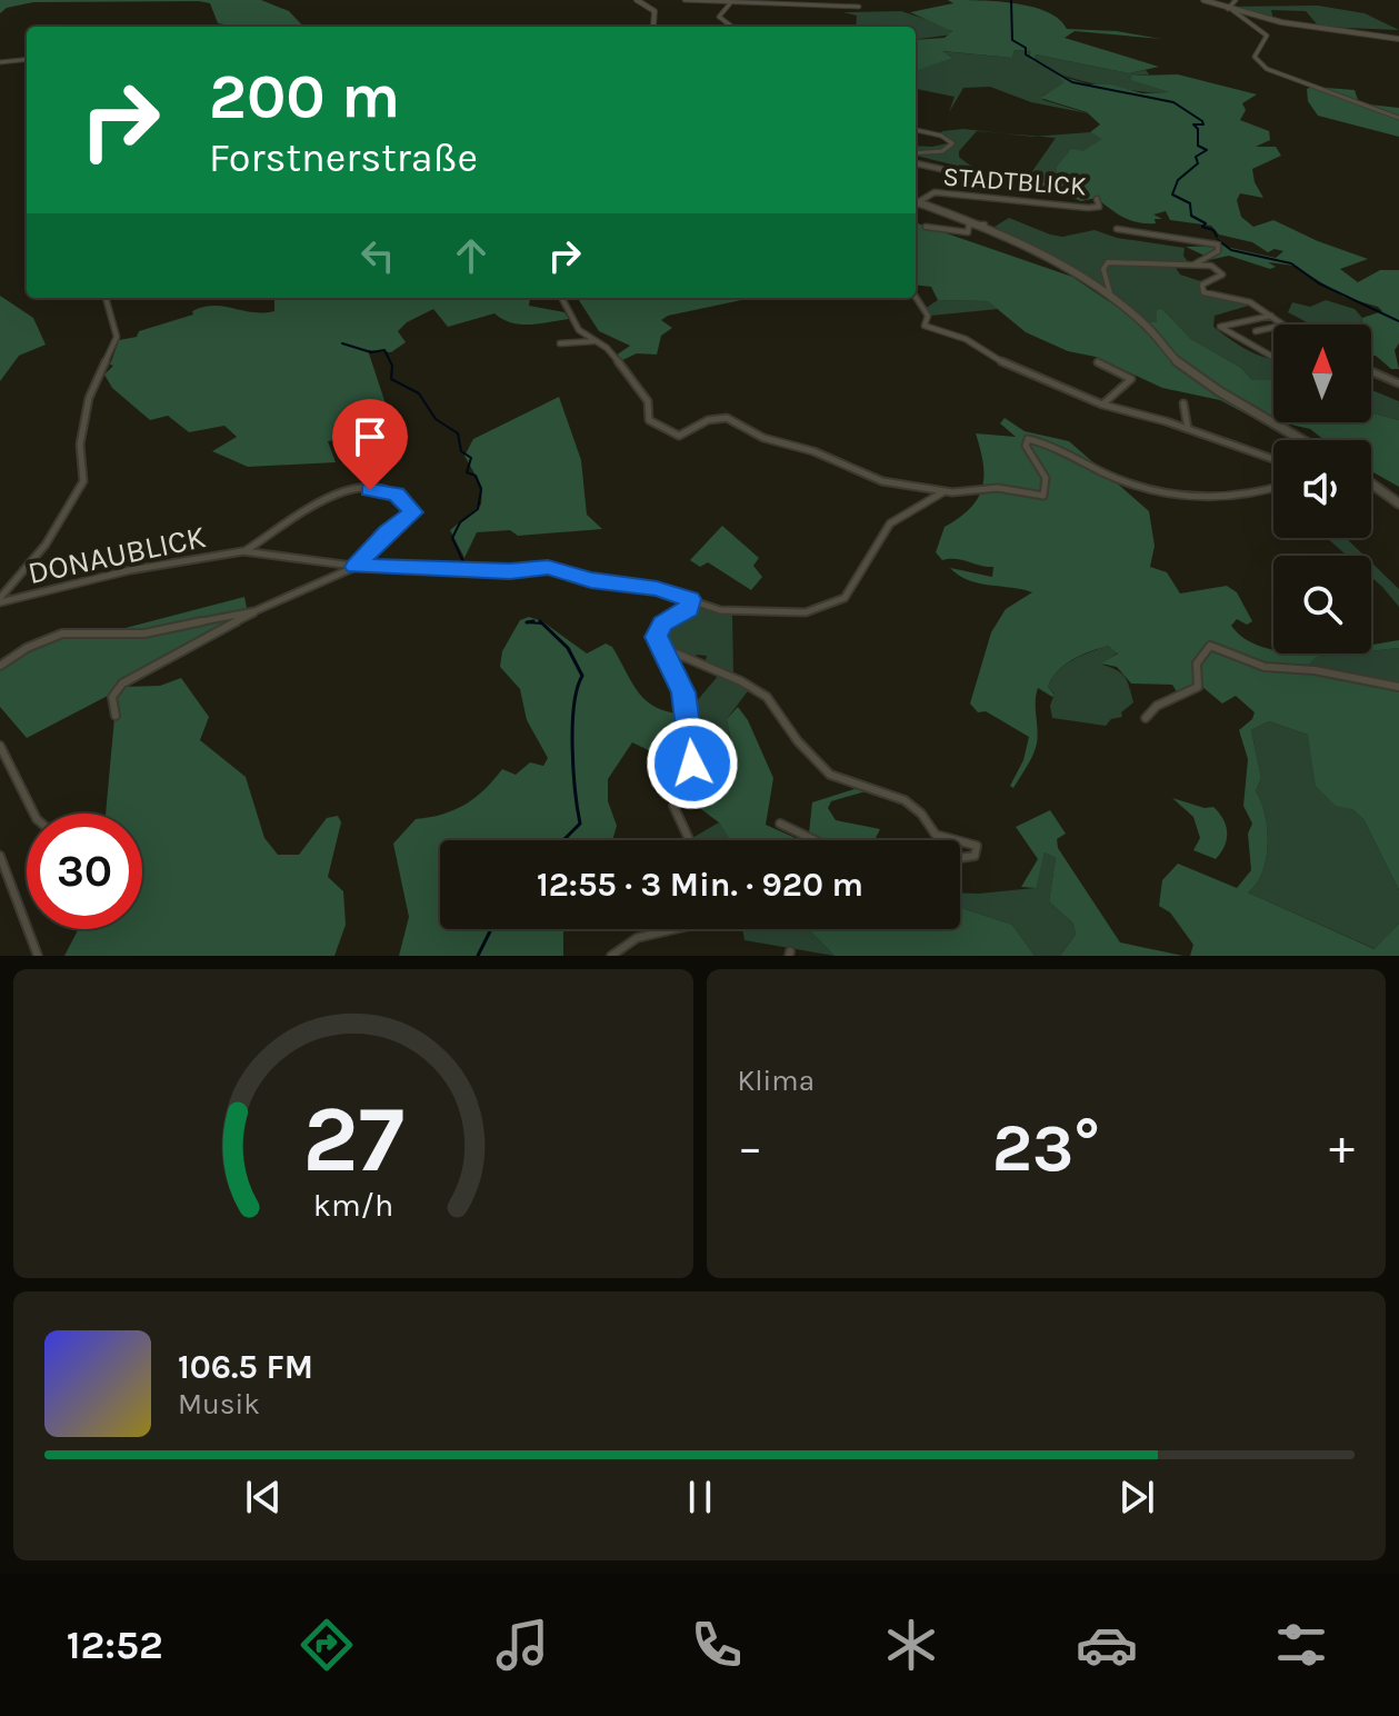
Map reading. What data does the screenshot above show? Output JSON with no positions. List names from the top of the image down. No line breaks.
{"streets":{"street":["STADTBLICK","DONAUBLICK"]},"north":"top","page":{"turn":["200 m","Forstnerstraße"],"limit":"30","trip":"12:55 · 3 Min. · 920 m","tile":"Klima","heat":["−","23°","+"],"song":["106.5 FM","Musik"],"tabs":"12:52","gauge":["27","km/h"]}}
